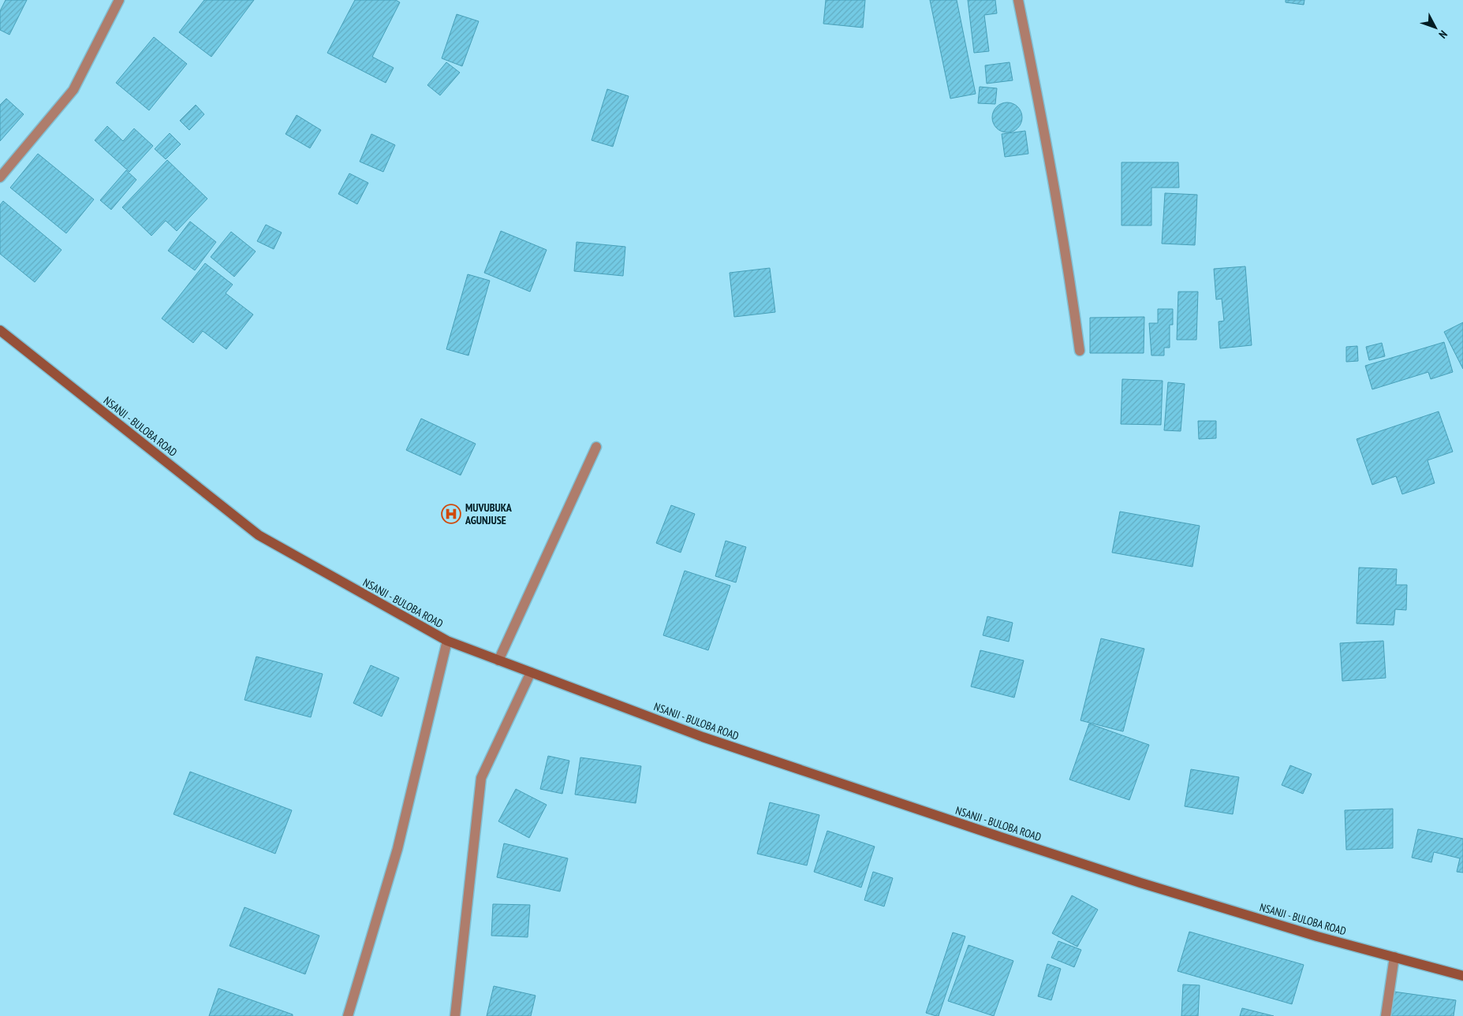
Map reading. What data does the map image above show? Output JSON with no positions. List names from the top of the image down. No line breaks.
{"streets":{"main road":["NSANJI - BULOBA ROAD"]},"places":{"hospital":["MUVUBUKA AGUNJUSE"]},"north":"bottom right"}
